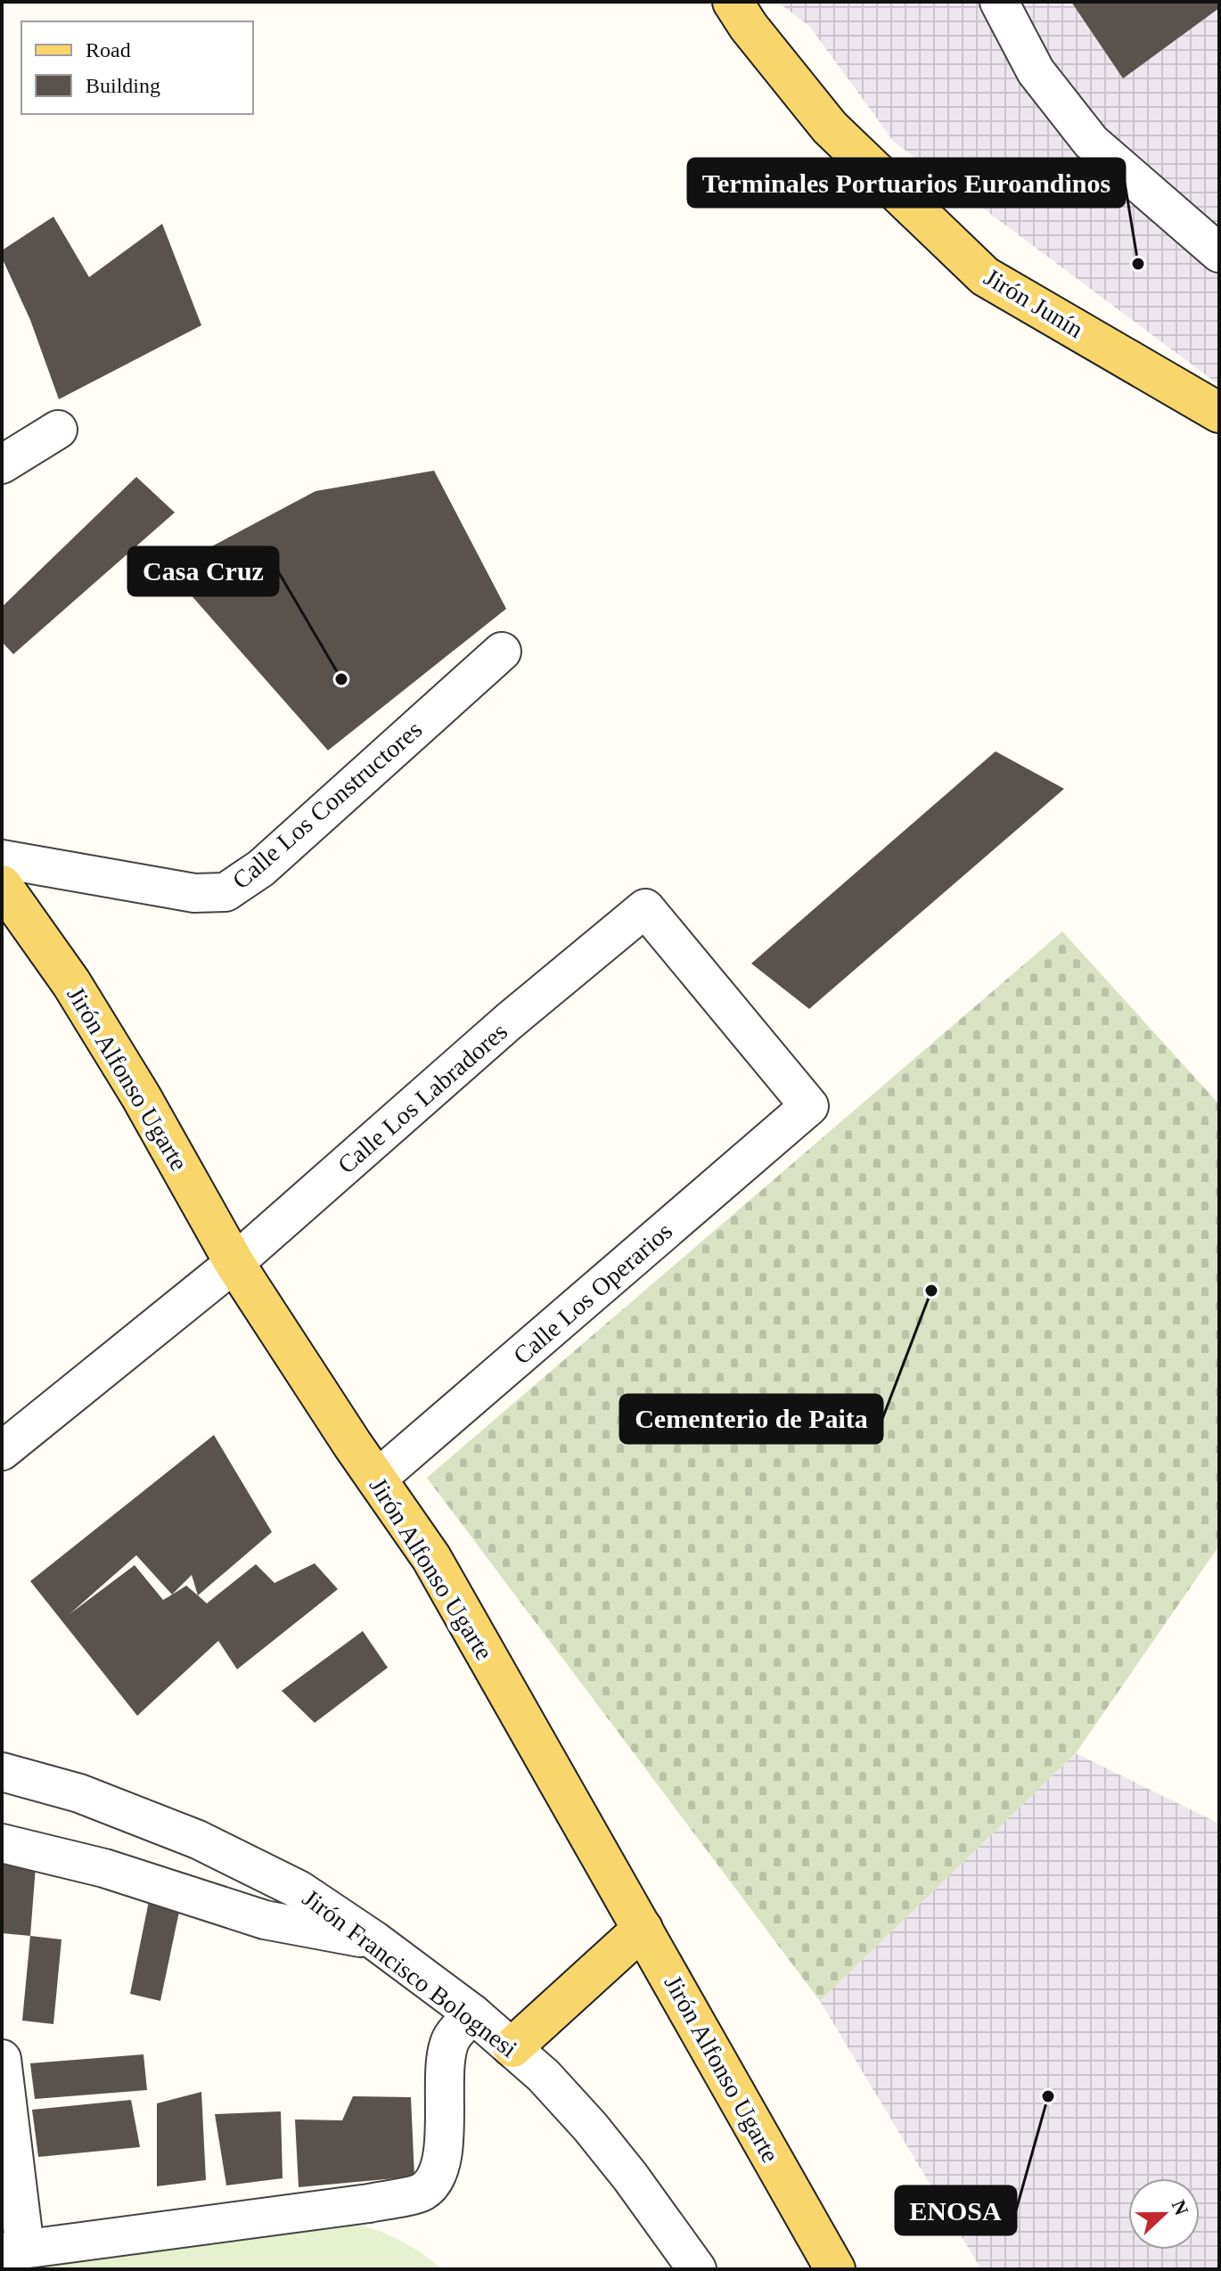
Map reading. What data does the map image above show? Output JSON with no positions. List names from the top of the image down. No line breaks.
{"streets":{"main road":["Jirón Junín","Jirón Alfonso Ugarte"],"street":["Calle Los Constructores","Calle Los Labradores","Calle Los Operarios","Jirón Francisco Bolognesi"]},"crossings":[["Jirón Alfonso Ugarte","Calle Los Labradores"],["Jirón Alfonso Ugarte","Calle Los Operarios"],["Calle Los Labradores","Calle Los Operarios"]],"places":["Terminales Portuarios Euroandinos","Casa Cruz","Cementerio de Paita","ENOSA"],"legend":["Road","Building"],"north":"right"}
